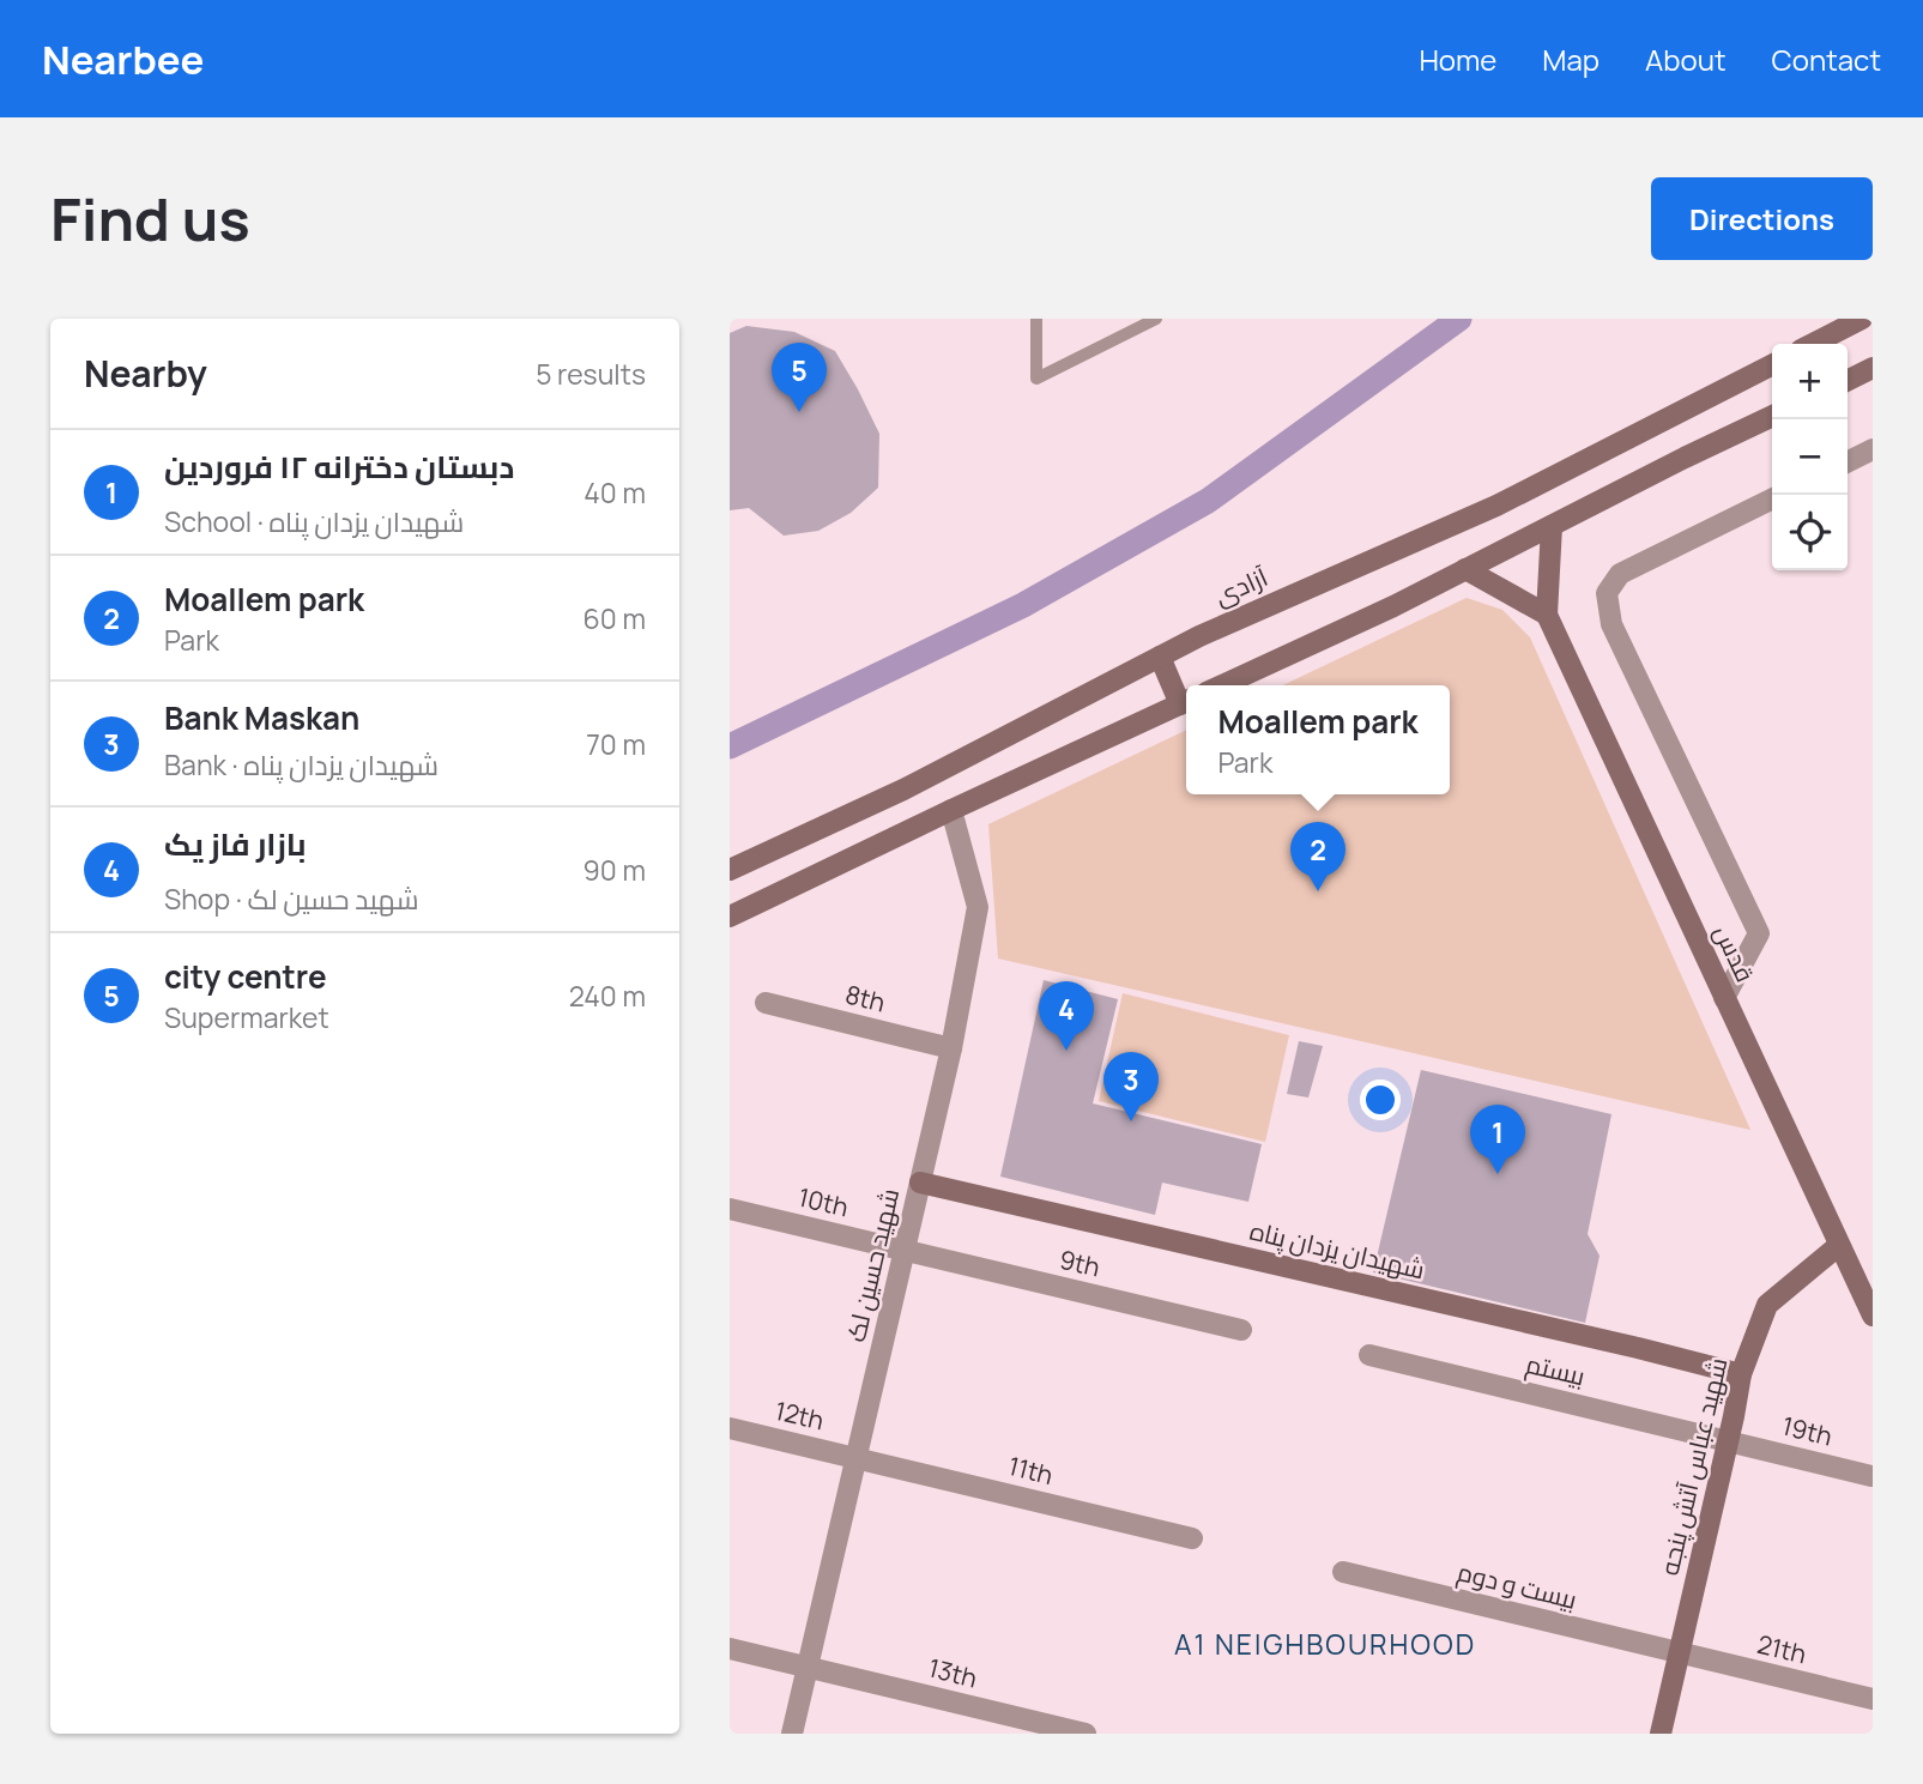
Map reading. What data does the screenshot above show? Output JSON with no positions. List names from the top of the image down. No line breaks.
{"streets":{"main road":["آزادی","قدس","شهیدان یزدان پناه","شهید عباس آتش پنجه"],"street":["8th","10th","9th","شهید حسین لک","بیستم","12th","19th","11th","بیست و دوم","21th","13th"]},"crossings":[["قدس","شهید عباس آتش پنجه"],["8th","شهید حسین لک"],["10th","9th"],["10th","شهید حسین لک"],["شهیدان یزدان پناه","شهید حسین لک"],["شهیدان یزدان پناه","شهید عباس آتش پنجه"],["9th","شهید حسین لک"],["شهید حسین لک","12th"],["شهید حسین لک","11th"],["شهید حسین لک","13th"],["بیستم","19th"],["بیستم","شهید عباس آتش پنجه"],["12th","11th"],["19th","شهید عباس آتش پنجه"],["شهید عباس آتش پنجه","بیست و دوم"],["شهید عباس آتش پنجه","21th"],["بیست و دوم","21th"]],"districts":["A1 NEIGHBOURHOOD"],"page":{"header":"Nearbee","nav":["Home","Map","About","Contact"],"buttons":"Directions","title":"Find us","heading":["Nearby","5 results"],"pins":["5","2","4","3","1"],"map_buttons":["+","−"],"list":[{"mark":"1","name":"دبستان دخترانه ۱۲ فروردین","note":"School · شهیدان یزدان پناه","value":"40 m"},{"mark":"2","name":"Moallem park","note":"Park","value":"60 m"},{"mark":"3","name":"Bank Maskan","note":"Bank · شهیدان یزدان پناه","value":"70 m"},{"mark":"4","name":"بازار فاز یک","note":"Shop · شهید حسین لک","value":"90 m"},{"mark":"5","name":"city centre","note":"Supermarket","value":"240 m"}],"popup":["Moallem park","Park"]}}
